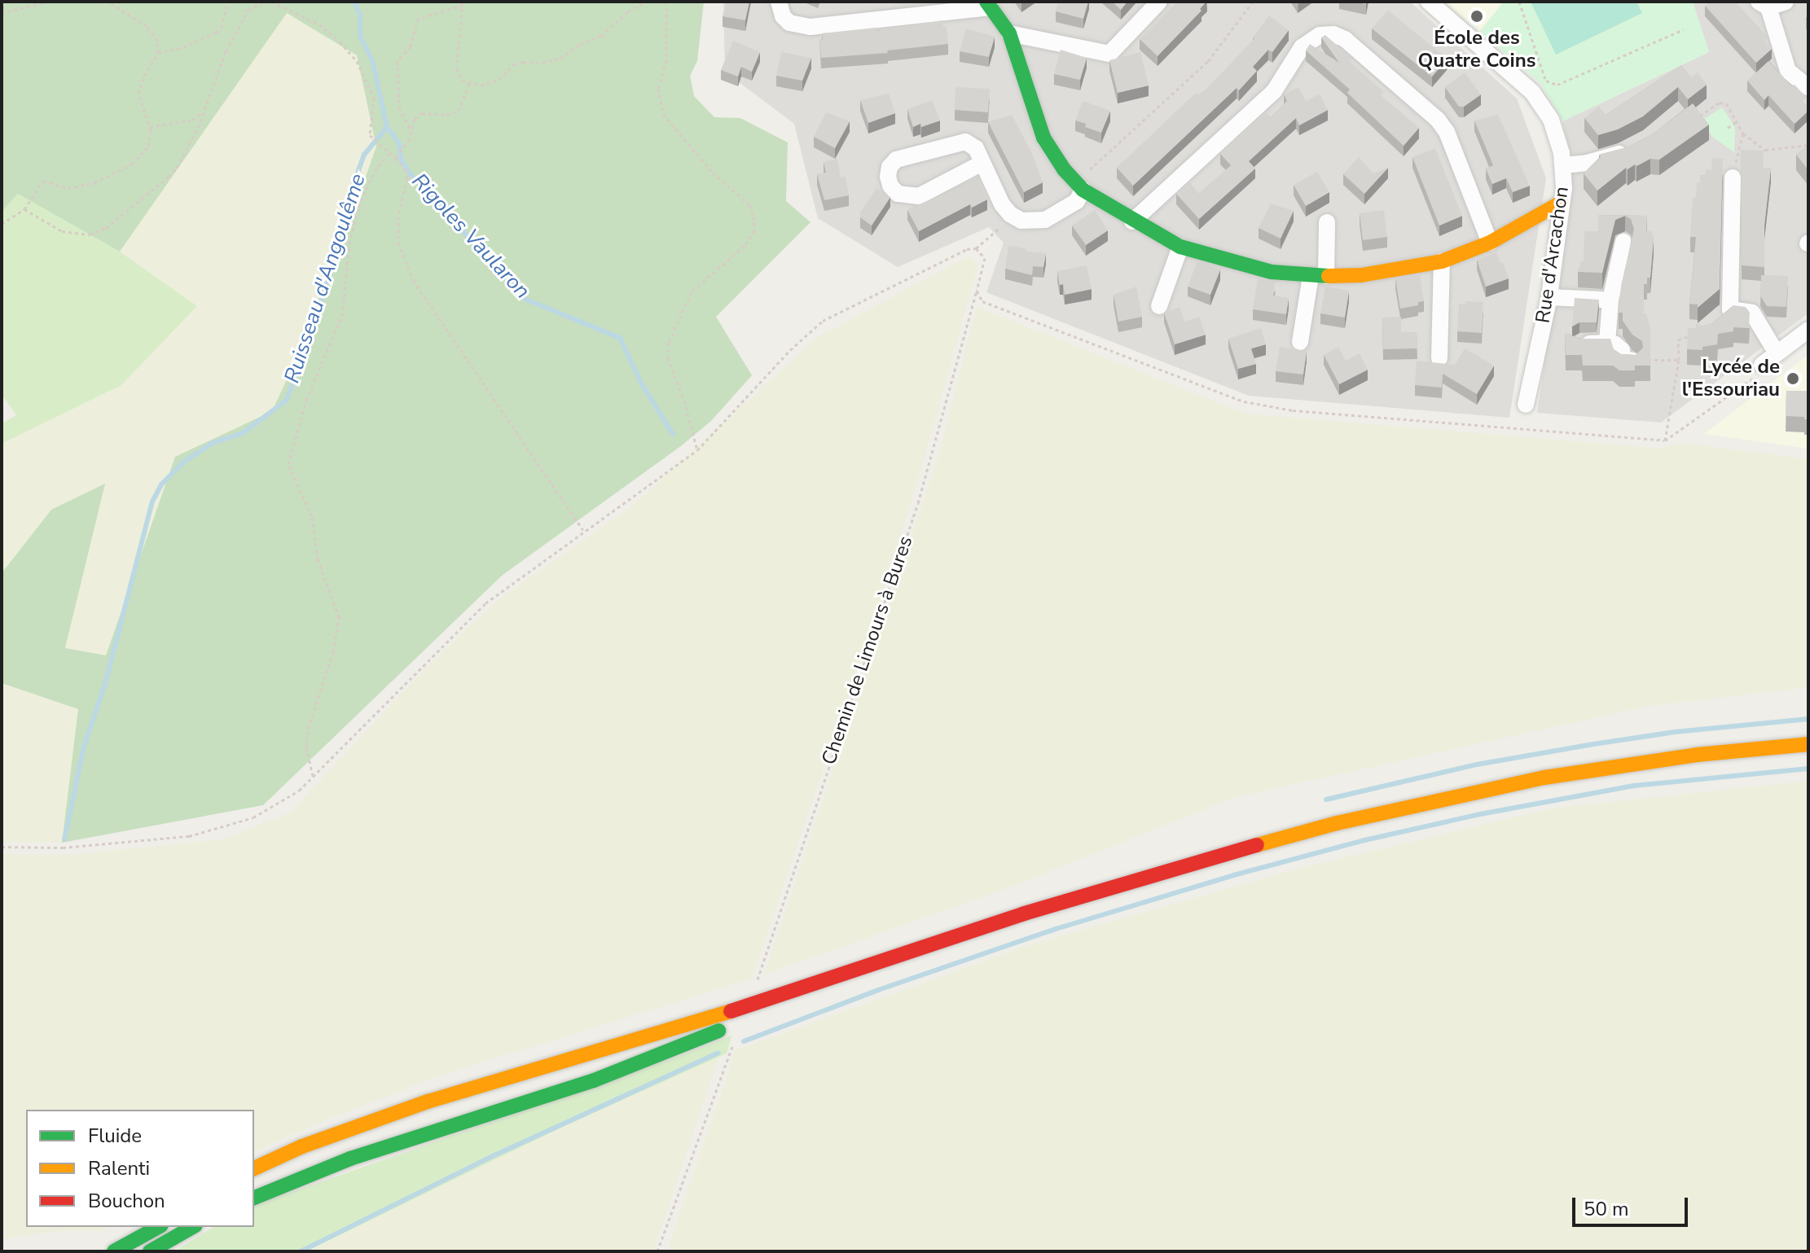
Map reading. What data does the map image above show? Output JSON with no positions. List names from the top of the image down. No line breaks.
{"streets":{"street":["Rue d'Arcachon"],"path":["Chemin de Limours à Bures"]},"water":["Rigoles Vaularon","Ruisseau d'Angoulême"],"places":["École des Quatre Coins","Lycée de l'Essouriau"],"legend":["Fluide","Ralenti","Bouchon"],"scale_bar":"50 m"}
